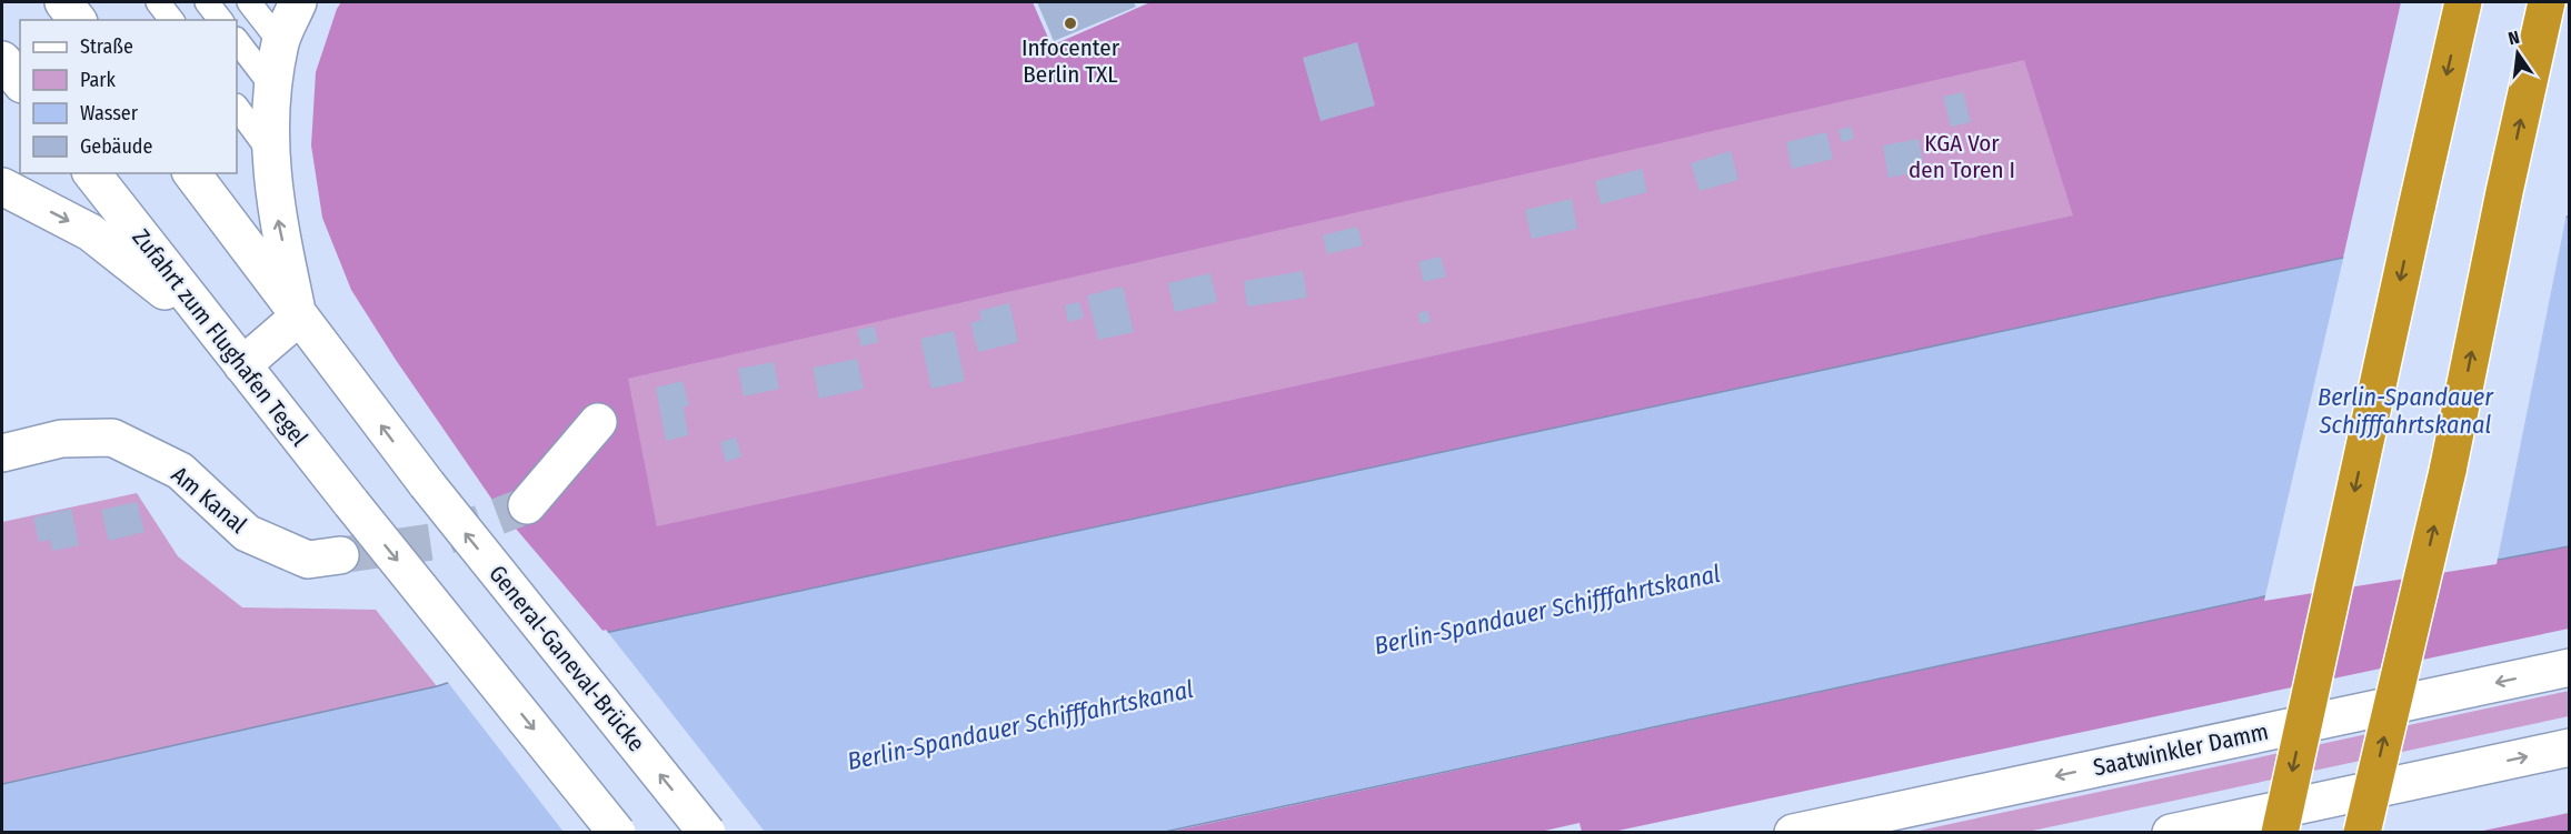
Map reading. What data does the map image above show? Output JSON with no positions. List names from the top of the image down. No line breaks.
{"streets":{"street":["Zufahrt zum Flughafen Tegel","Am Kanal","General-Ganeval-Brücke","Saatwinkler Damm"]},"one_way":["Zufahrt zum Flughafen Tegel","General-Ganeval-Brücke"],"water":["Berlin-Spandauer Schifffahrtskanal"],"parks":["KGA Vor den Toren I"],"places":["Infocenter Berlin TXL"],"legend":["Straße","Park","Wasser","Gebäude"],"north":"top"}
